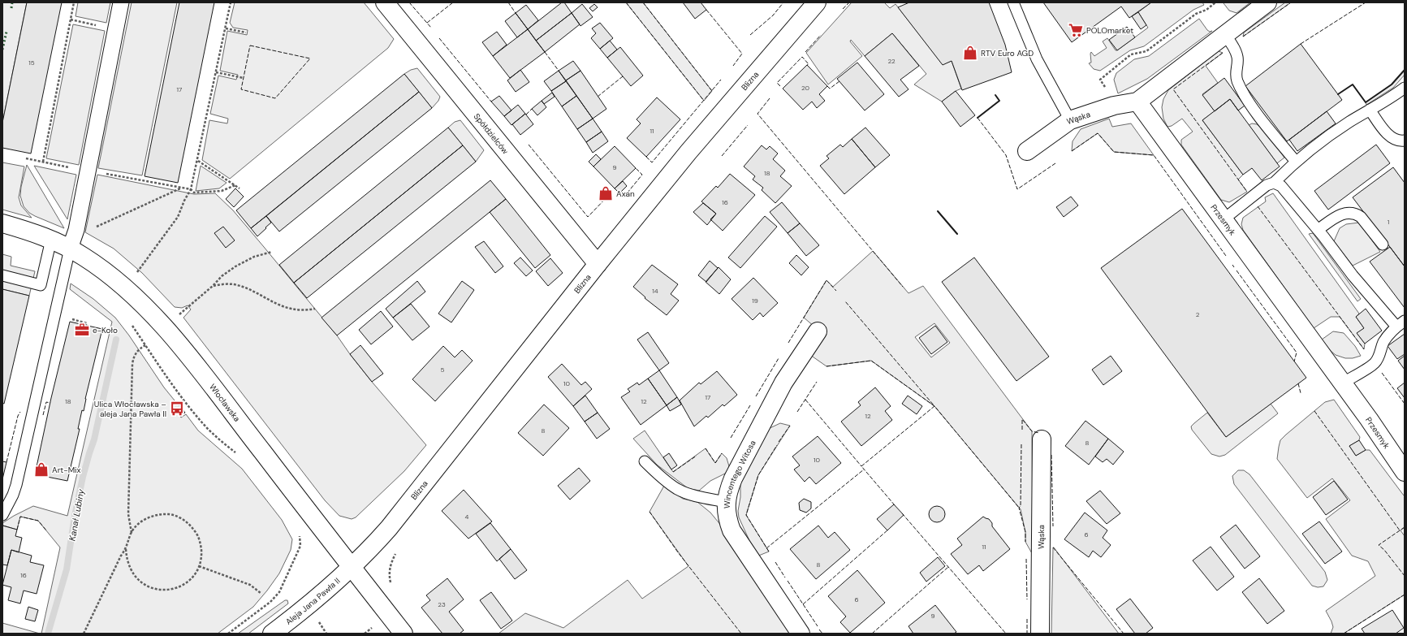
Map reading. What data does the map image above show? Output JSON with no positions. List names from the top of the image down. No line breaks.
{"streets":{"street":["Blizna","Wąska","Spółdzielców","Przesmyk","Włocławska","Wincentego Witosa","Aleja Jana Pawła II"]},"crossings":[["Blizna","Spółdzielców"],["Blizna","Włocławska"],["Blizna","Aleja Jana Pawła II"],["Wąska","Przesmyk"],["Włocławska","Aleja Jana Pawła II"]],"water":["Kanał Lubiny"],"places":{"supermarket":["POLOmarket"],"shop":["RTV Euro AGD","Axan","Art-Mix"],"office":["e-Koło"],"bus stop":["Ulica Włocławska – aleja Jana Pawła II"]},"house_numbers":["22","15","20","17","11","9","18","16","1","14","19","2","5","10","17","18","12","12","8","8","10","4","6","11","8","16","6","23","9"]}
